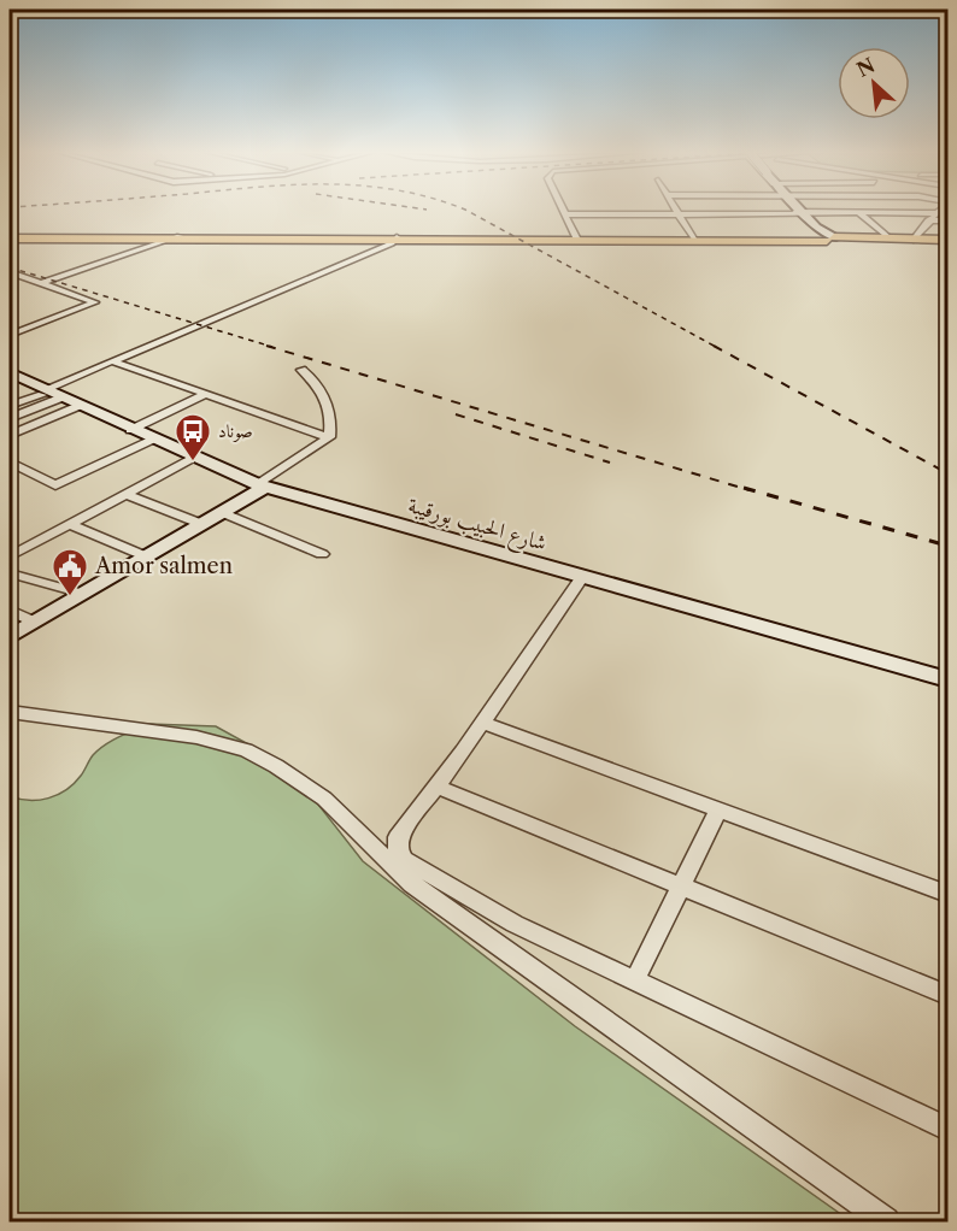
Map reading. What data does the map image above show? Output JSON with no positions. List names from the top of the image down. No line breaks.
{"streets":{"main road":["شارع الحبيب بورقيبة"]},"places":{"bus stop":["صوناد"],"public building":["Amor salmen"]},"north":"top left"}
